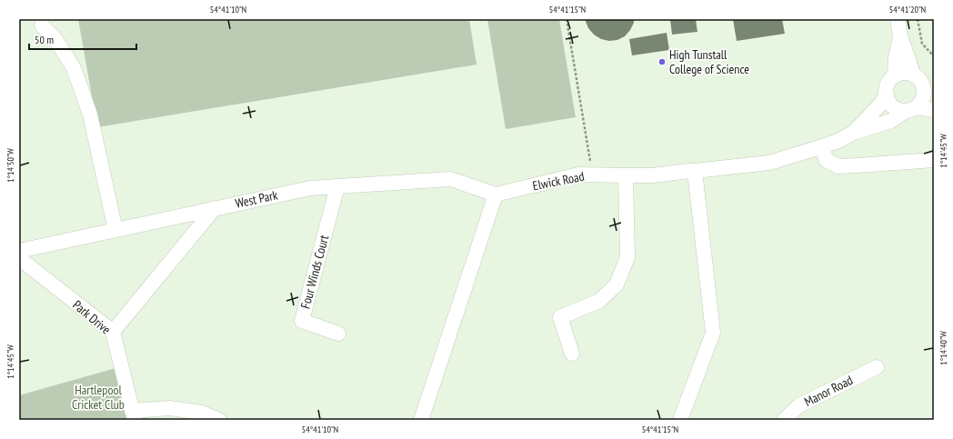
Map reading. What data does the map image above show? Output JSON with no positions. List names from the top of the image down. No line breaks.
{"streets":{"street":["Elwick Road","West Park","Four Winds Court","Park Drive","Manor Road"]},"crossings":[["Elwick Road","West Park"],["West Park","Four Winds Court"]],"parks":["Hartlepool Cricket Club"],"places":["High Tunstall College of Science"],"scale_bar":"50 m","coordinates":["54°41'10\"N","54°41'15\"N","54°41'20\"N","1°14'45\"W","1°14'50\"W","1°14'40\"W"]}
